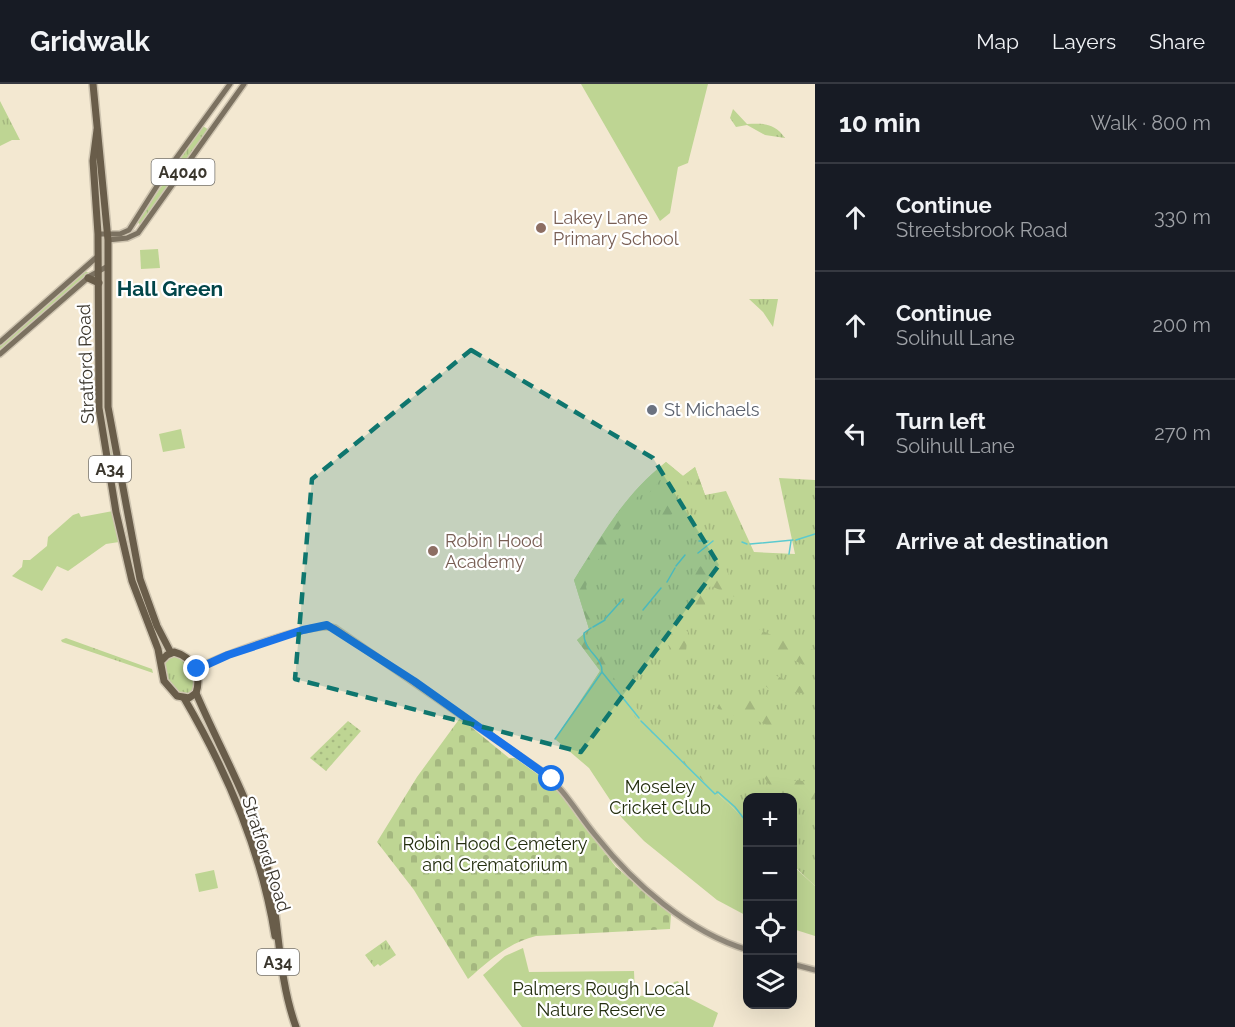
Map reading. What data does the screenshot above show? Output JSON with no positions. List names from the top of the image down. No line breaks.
{"streets":{"highway":["Stratford Road","A34"],"main road":["A4040"]},"crossings":[["A4040","Stratford Road"]],"districts":["Hall Green"],"parks":["Moseley Cricket Club","Robin Hood Cemetery and Crematorium","Palmers Rough Local Nature Reserve"],"places":["Lakey Lane Primary School","St Michaels","Robin Hood Academy"],"page":{"header":"Gridwalk","nav":["Map","Layers","Share"],"heading":["10 min","Walk · 800 m"],"list":[["Continue","Streetsbrook Road","330 m"],["Continue","Solihull Lane","200 m"],["Turn left","Solihull Lane","270 m"],"Arrive at destination"],"map_buttons":["+","−"]}}
